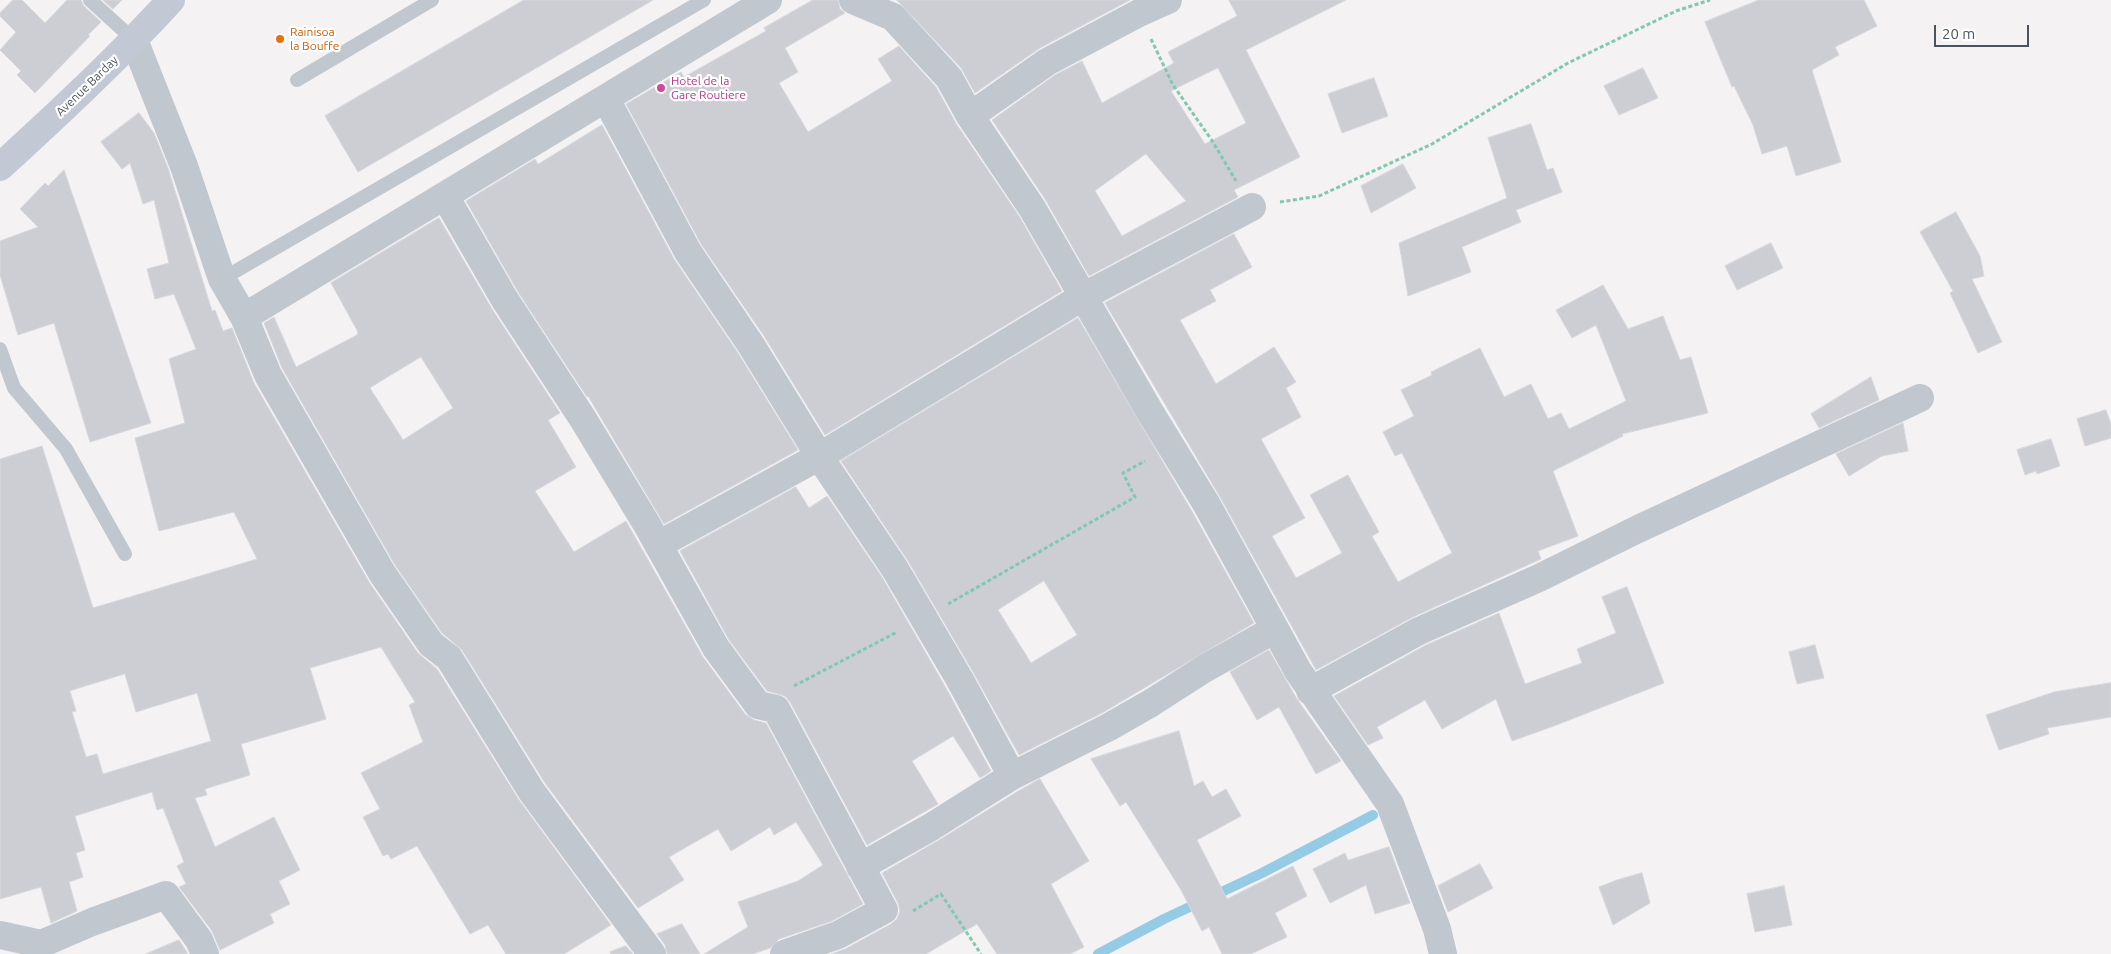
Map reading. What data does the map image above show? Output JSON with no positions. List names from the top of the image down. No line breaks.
{"streets":{"main road":["Avenue Barday"]},"places":["Rainisoa la Bouffe","Hotel de la Gare Routiere"],"scale_bar":"20 m"}
